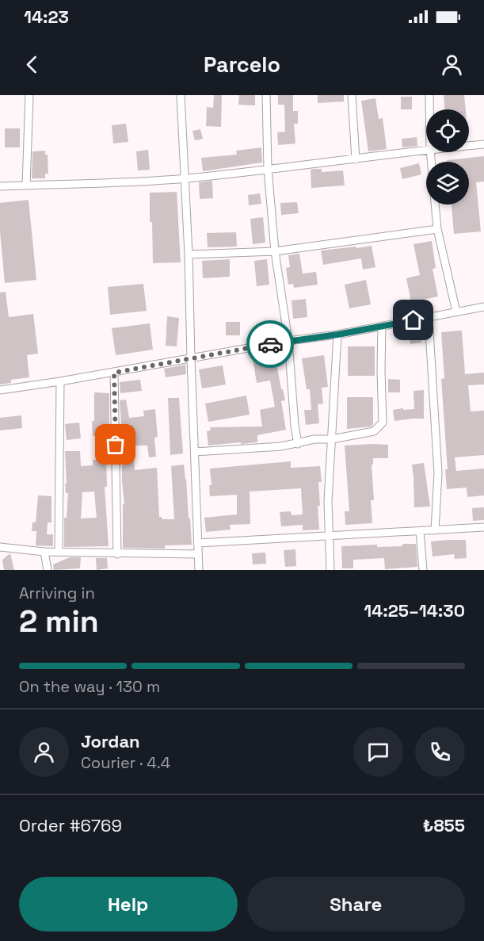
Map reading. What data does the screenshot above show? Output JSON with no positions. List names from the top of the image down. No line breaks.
{"page":{"status":"14:23","header":"Parcelo","heading":["2 min","Arriving in","14:25–14:30"],"panel":["Jordan","Courier · 4.4","Order #6769","₺855"],"bar":"On the way · 130 m","buttons":["Help","Share"]}}
